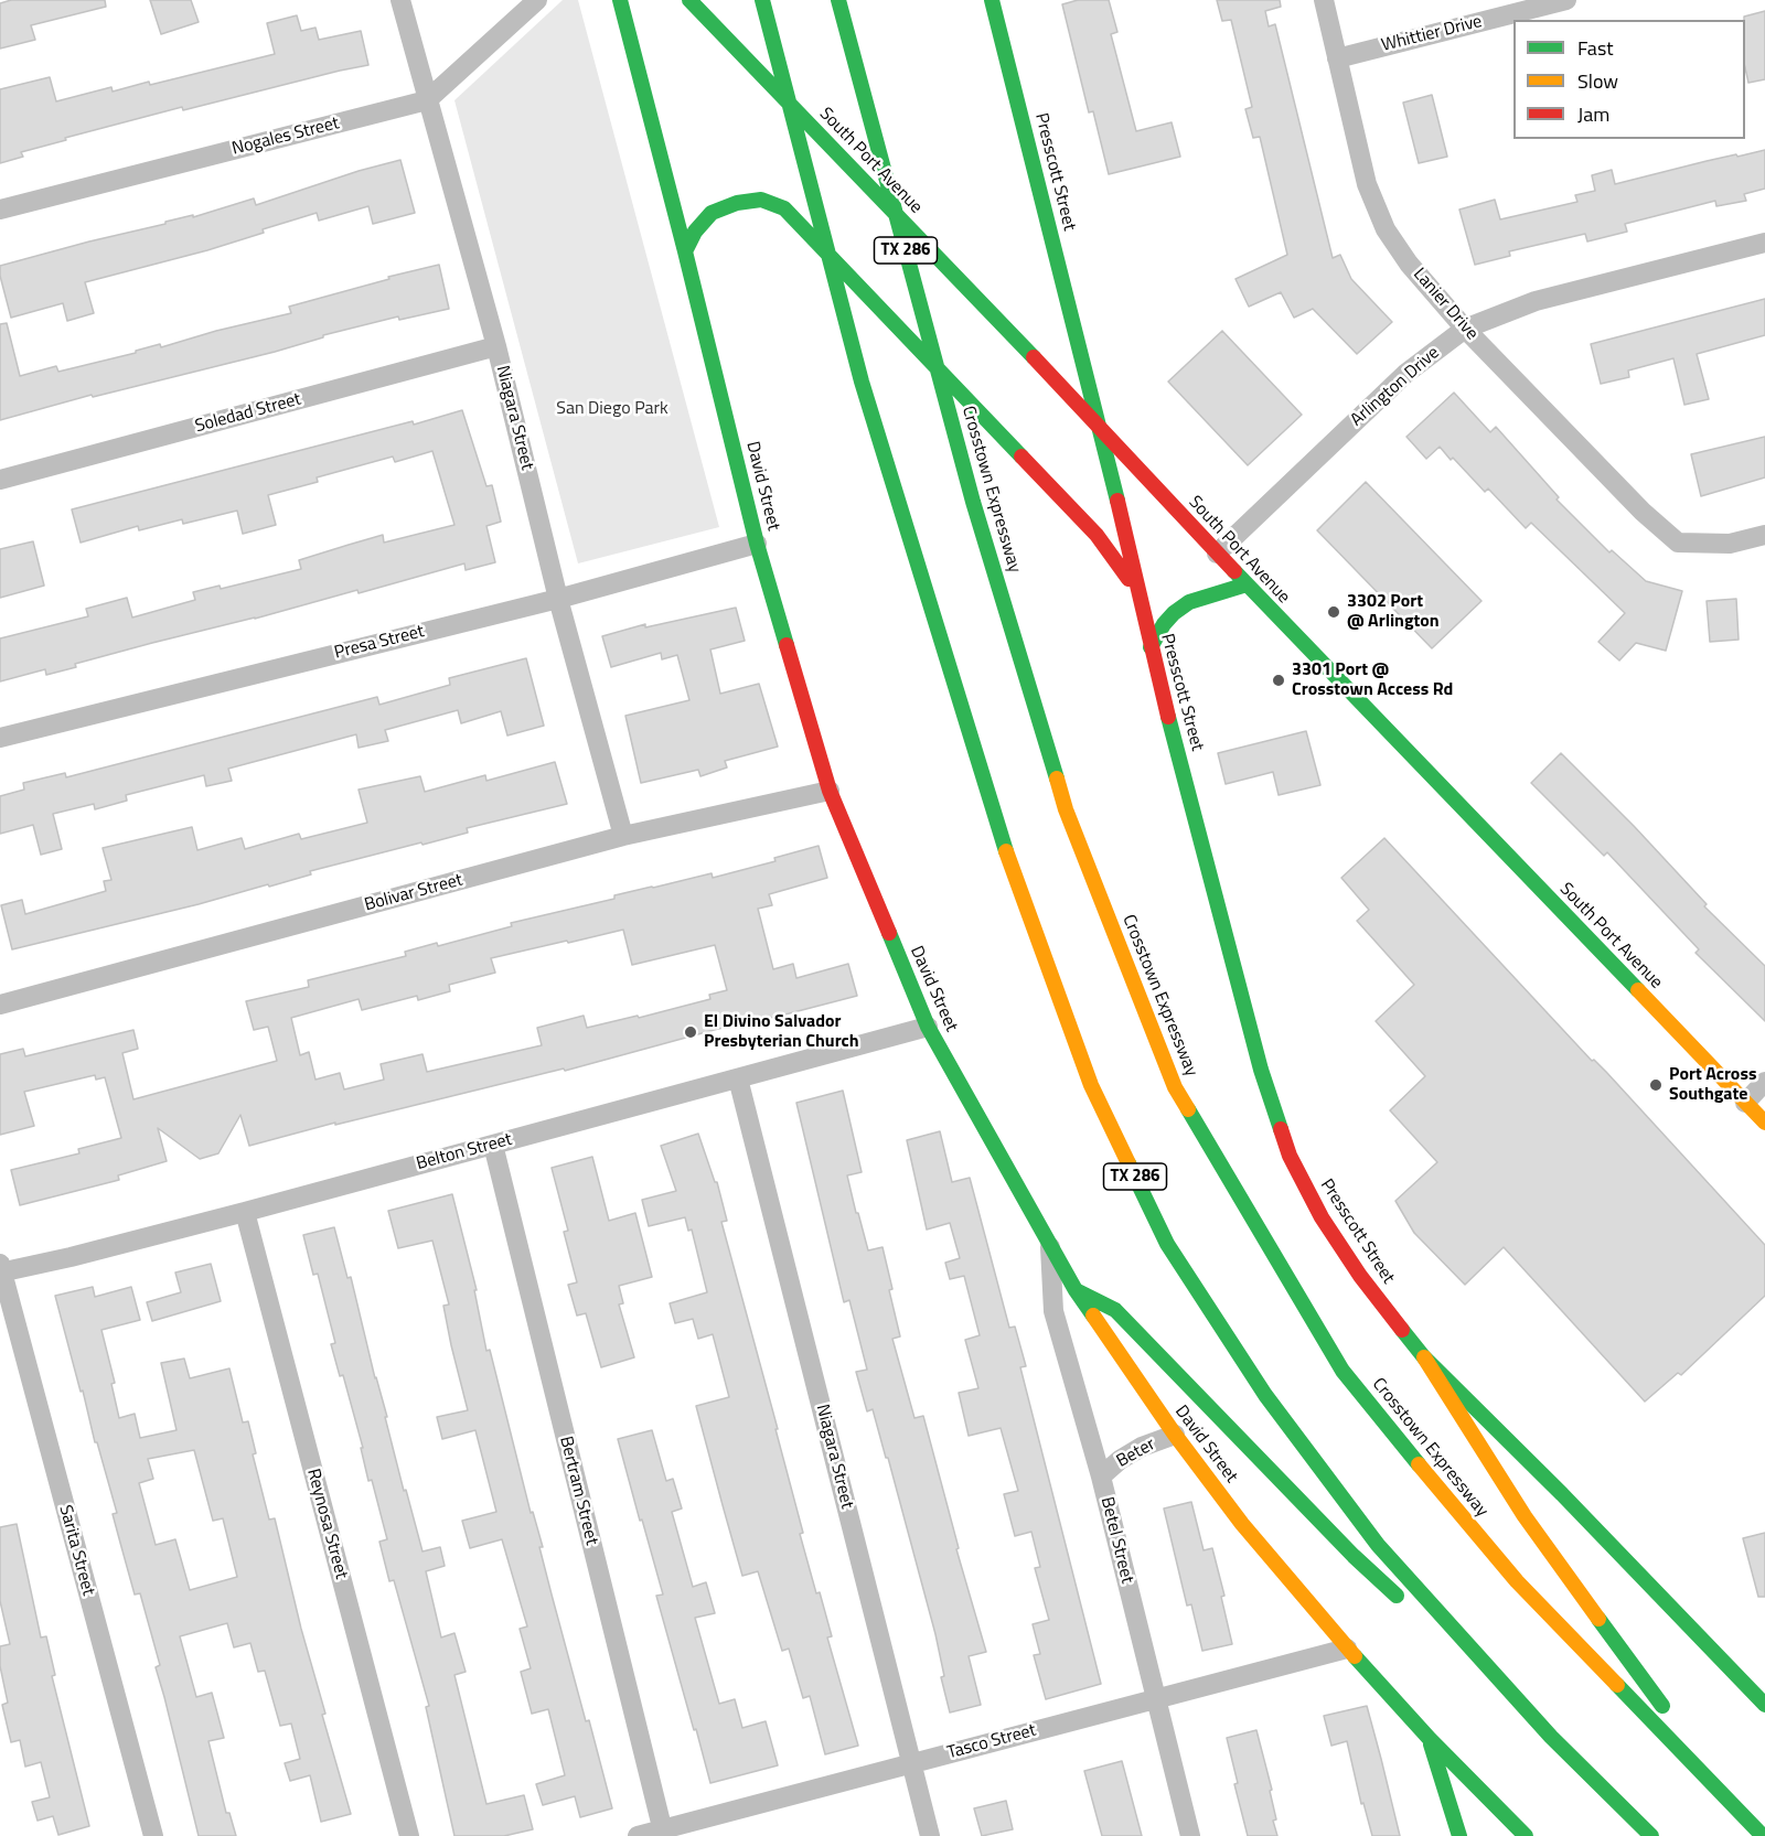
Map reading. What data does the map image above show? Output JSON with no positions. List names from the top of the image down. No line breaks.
{"streets":{"main road":["South Port Avenue","Presscott Street","TX 286","David Street","Crosstown Expressway"],"street":["Whittier Drive","Nogales Street","Lanier Drive","Arlington Drive","Soledad Street","Niagara Street","Presa Street","Bolivar Street","Belton Street","Beter","Bertram Street","Reynosa Street","Betel Street","Sarita Street","Tasco Street"]},"crossings":[["Whittier Drive","Lanier Drive"],["Nogales Street","Niagara Street"],["South Port Avenue","Presscott Street"],["South Port Avenue","Arlington Drive"],["Lanier Drive","Arlington Drive"],["Soledad Street","Niagara Street"],["Niagara Street","Presa Street"],["Niagara Street","Bolivar Street"],["Niagara Street","Belton Street"],["Niagara Street","Tasco Street"],["David Street","Presa Street"],["David Street","Bolivar Street"],["David Street","Belton Street"],["David Street","Beter"],["David Street","Betel Street"],["David Street","Tasco Street"],["Belton Street","Bertram Street"],["Belton Street","Reynosa Street"],["Belton Street","Sarita Street"],["Beter","Betel Street"],["Bertram Street","Tasco Street"],["Betel Street","Tasco Street"]],"parks":["San Diego Park"],"places":["3302 Port @ Arlington","3301 Port @ Crosstown Access Rd","El Divino Salvador Presbyterian Church","Port Across Southgate"],"legend":["Fast","Slow","Jam"]}
